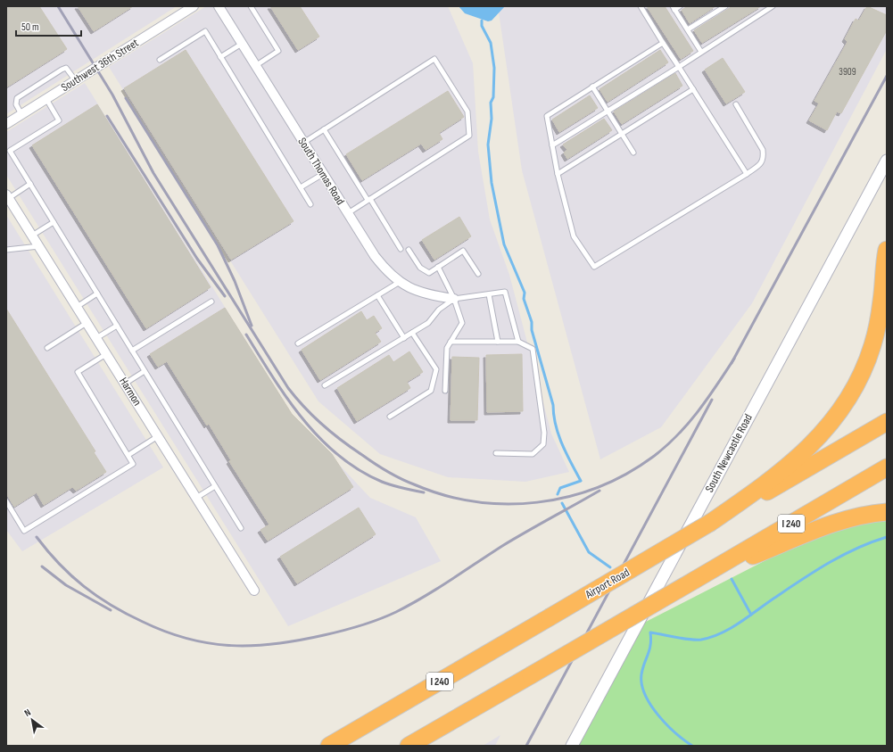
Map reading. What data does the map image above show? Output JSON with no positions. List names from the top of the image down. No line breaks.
{"streets":{"highway":["I 240","Airport Road"],"street":["Southwest 36th Street","South Thomas Road","Harmon","South Newcastle Road"]},"house_numbers":["3909"],"scale_bar":"50 m","north":"top left"}
